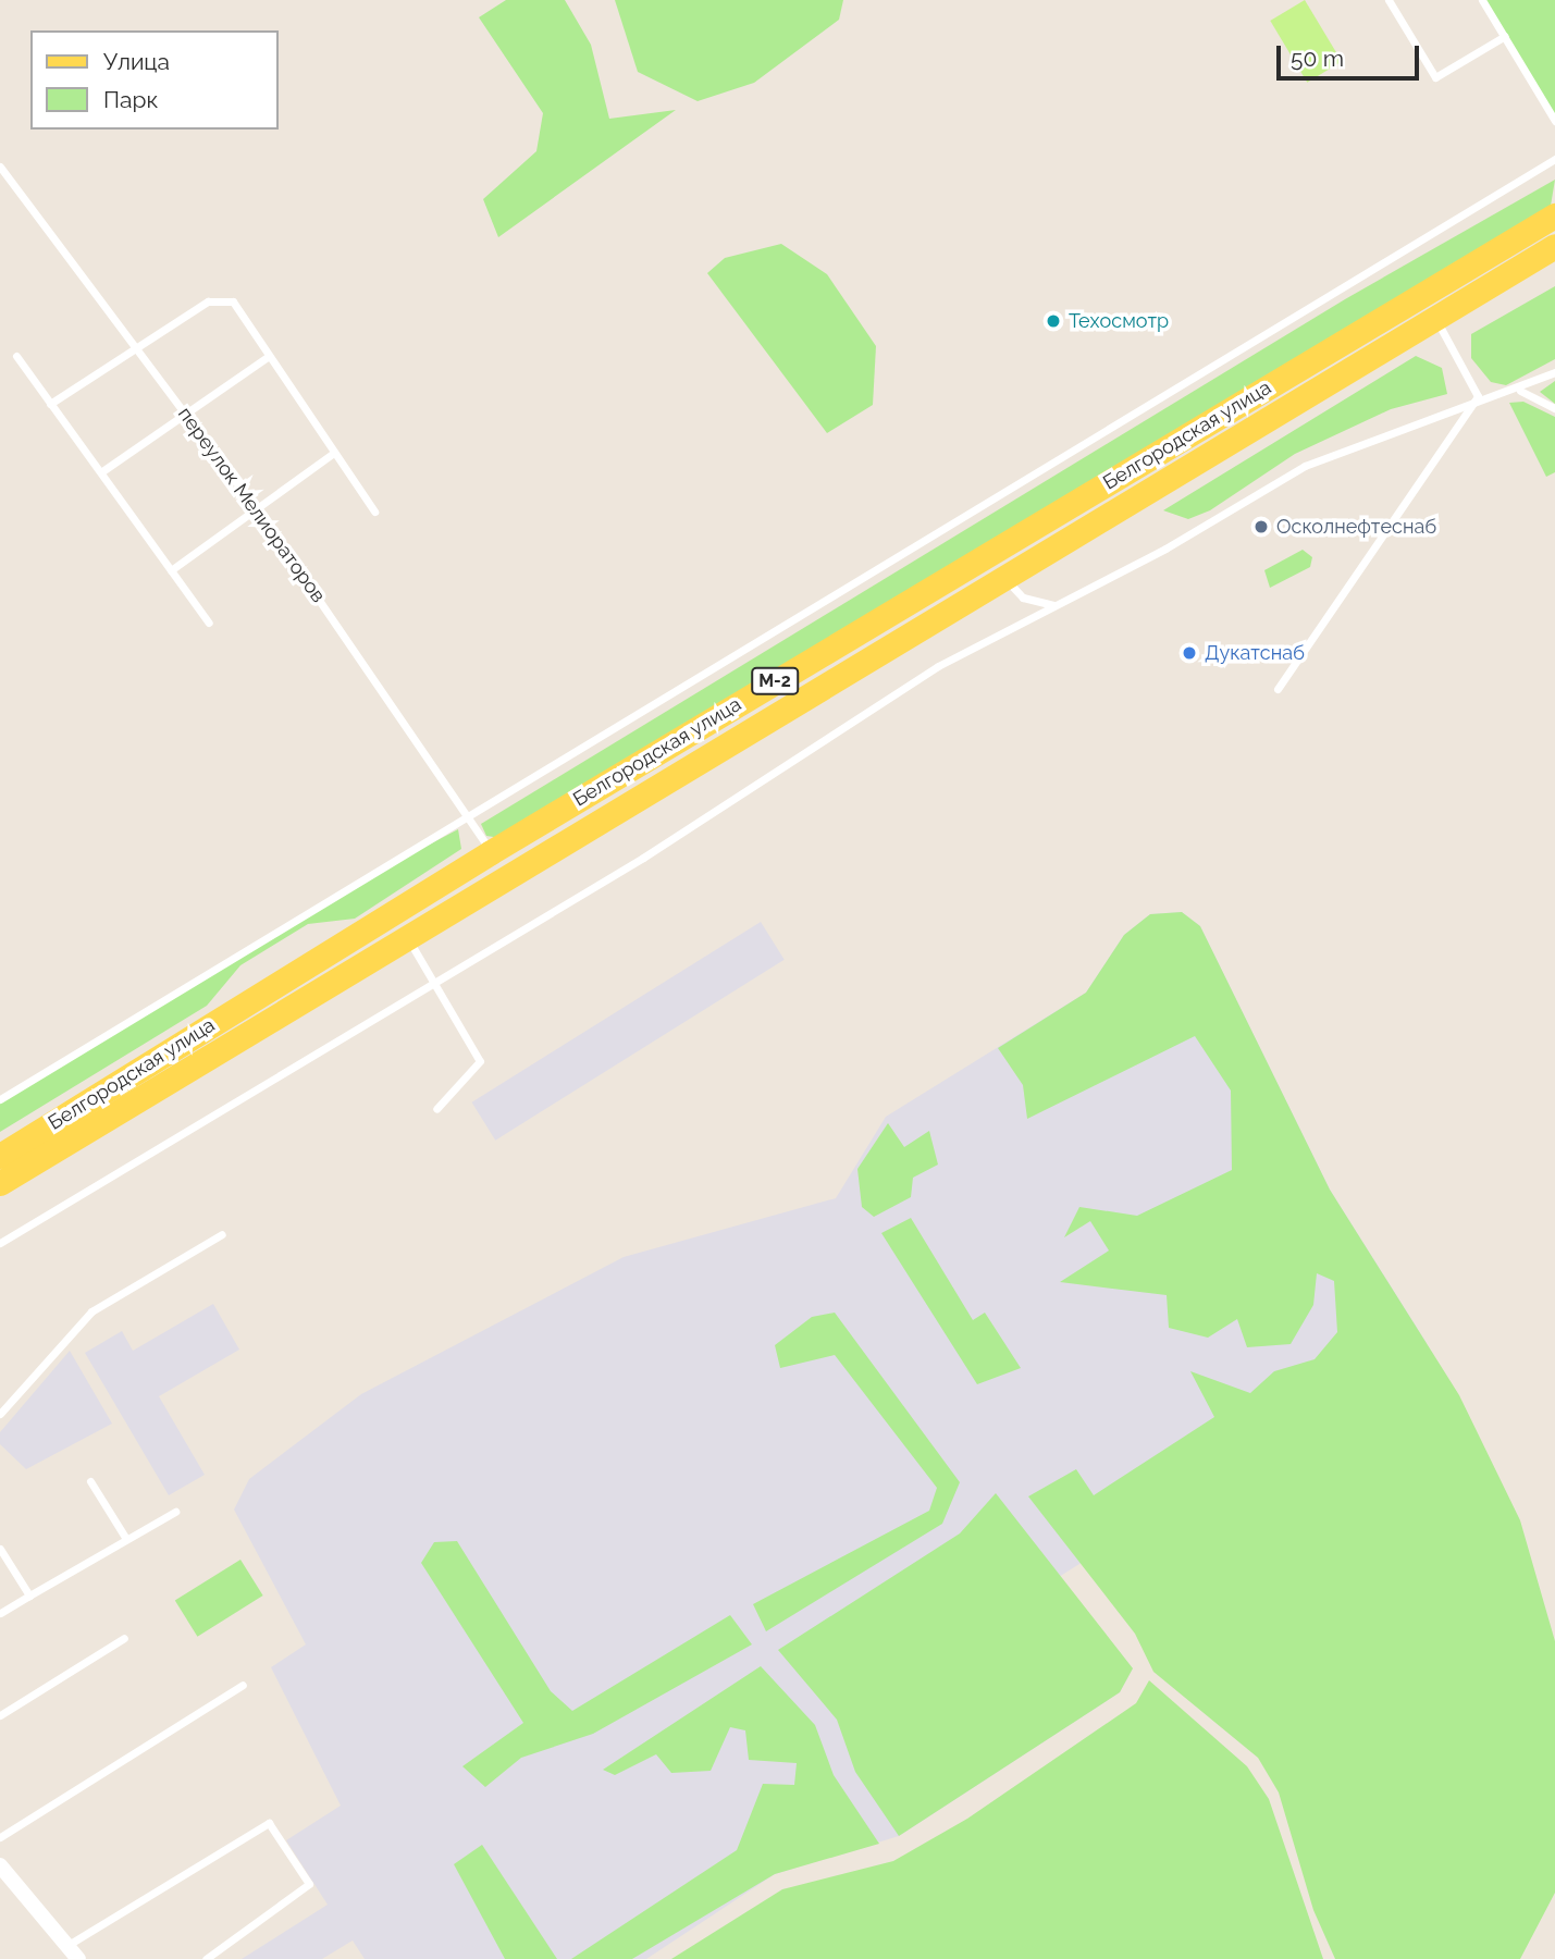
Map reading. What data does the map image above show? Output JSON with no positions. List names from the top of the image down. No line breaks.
{"streets":{"main road":["Белгородская улица","М-2"],"lane":["переулок Мелиораторов"]},"crossings":[["Белгородская улица","переулок Мелиораторов"]],"places":["Техосмотр","Осколнефтеснаб","Дукатснаб"],"legend":["Улица","Парк"],"scale_bar":"50 m"}
